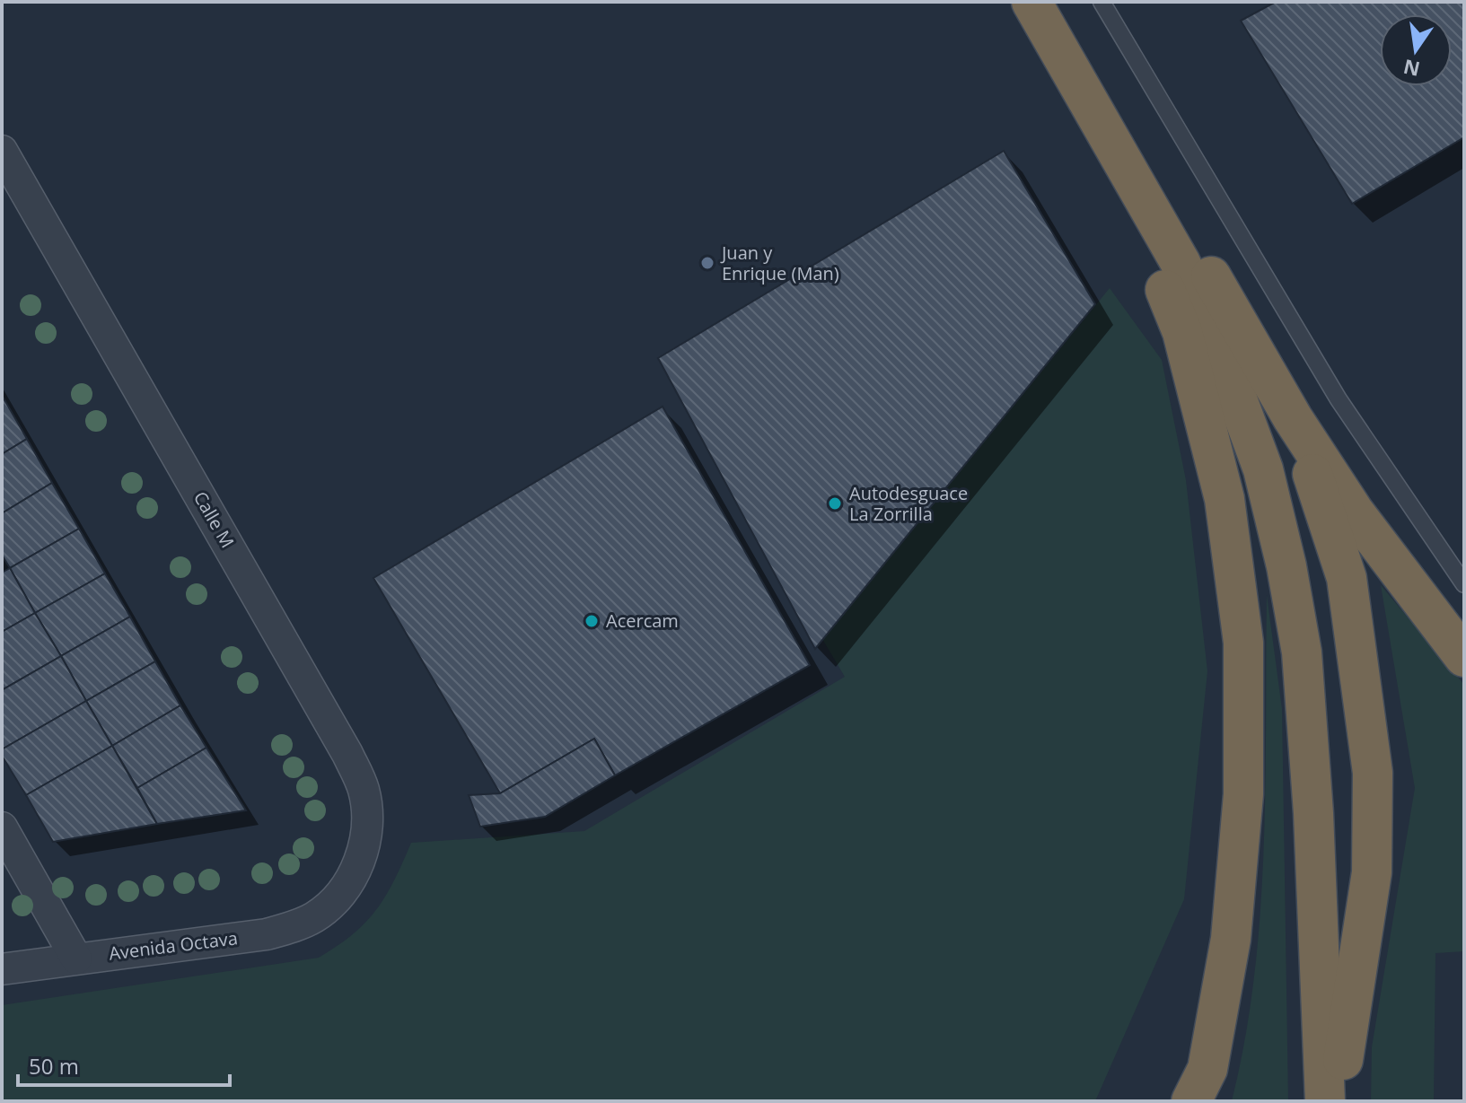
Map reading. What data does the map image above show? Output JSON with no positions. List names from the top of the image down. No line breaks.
{"streets":{"street":["Calle M","Avenida Octava"]},"crossings":[["Calle M","Avenida Octava"]],"places":["Juan y Enrique (Man)","Autodesguace La Zorrilla","Acercam"],"scale_bar":"50 m","north":"bottom"}
